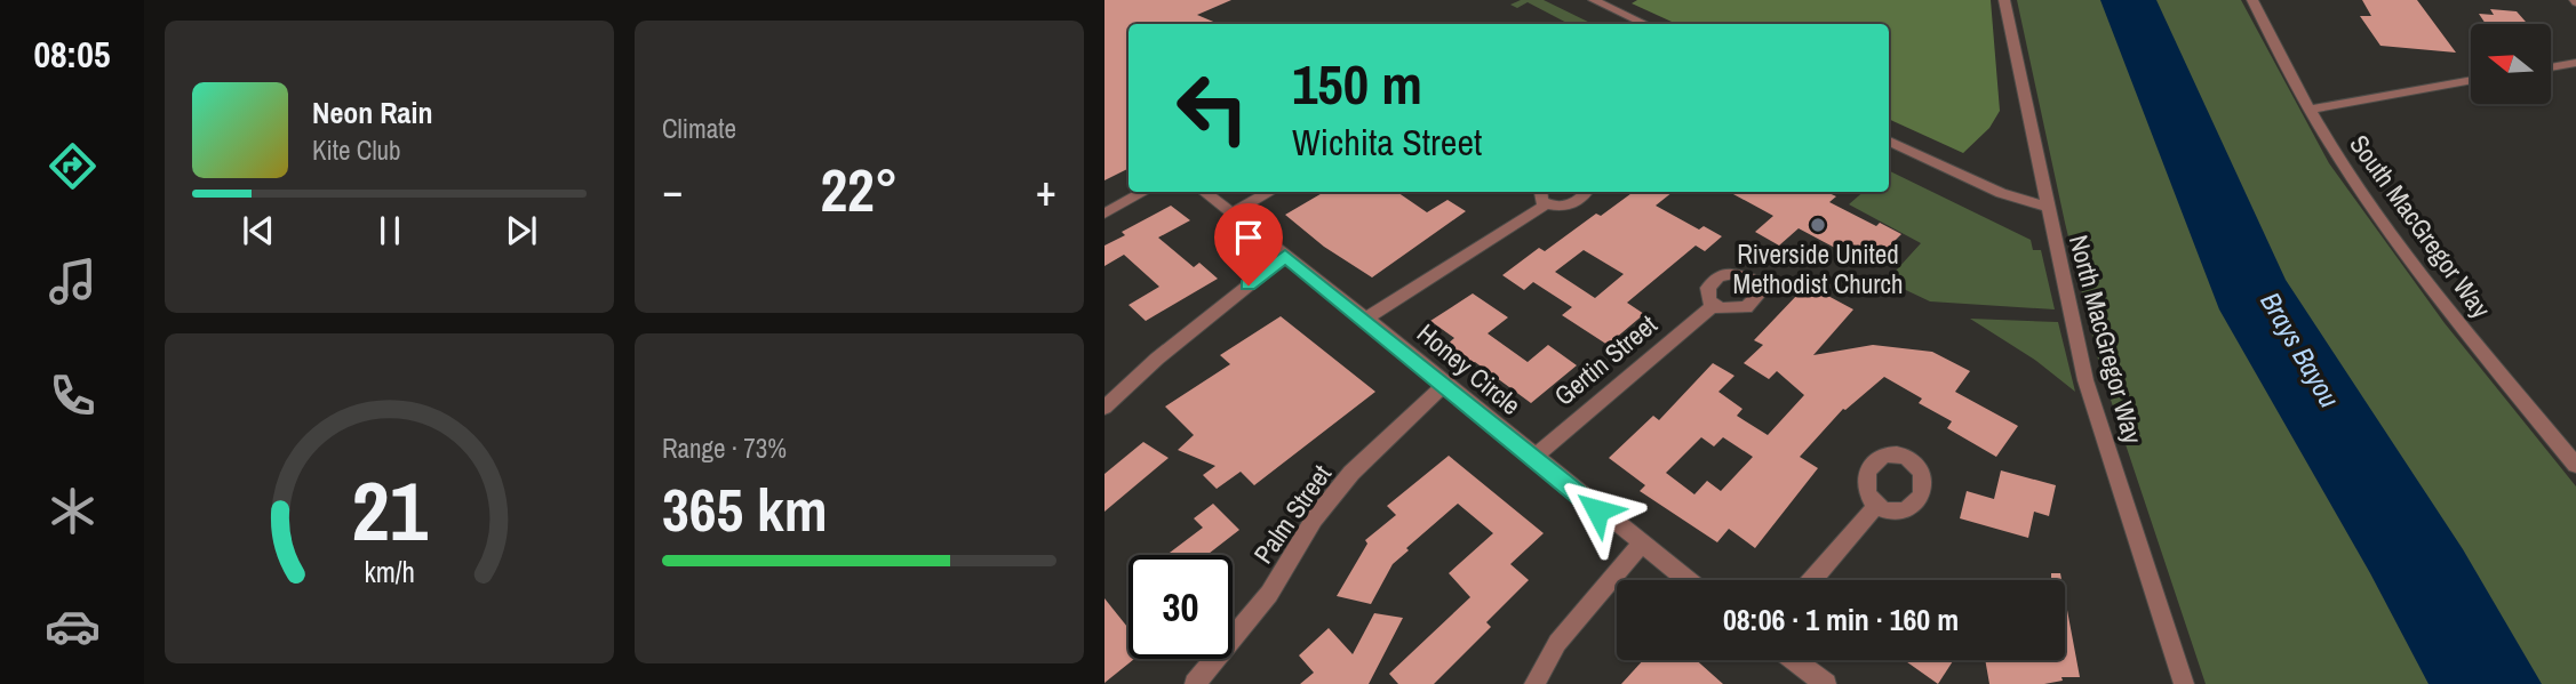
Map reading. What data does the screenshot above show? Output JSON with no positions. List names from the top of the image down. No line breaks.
{"streets":{"street":["South MacGregor Way","North MacGregor Way","Gertin Street","Honey Circle","Palm Street"]},"crossings":[["Gertin Street","Honey Circle"],["Honey Circle","Palm Street"]],"water":["Brays Bayou"],"places":["Riverside United Methodist Church"],"north":"left","page":{"tabs":"08:05","tile":["Climate",["Range · 73%","365 km"]],"turn":["150 m","Wichita Street"],"song":["Neon Rain","Kite Club"],"heat":["−","22°","+"],"limit":"30","trip":"08:06 · 1 min · 160 m","gauge":["21","km/h"]}}
